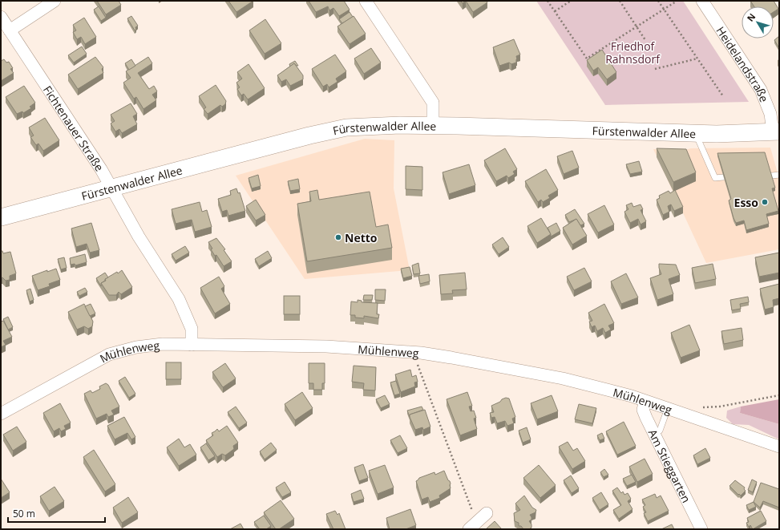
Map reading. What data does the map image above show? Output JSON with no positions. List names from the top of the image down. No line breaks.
{"streets":{"main road":["Fürstenwalder Allee"],"street":["Heidelandstraße","Fichtenauer Straße","Mühlenweg","Am Stieggarten"]},"crossings":[["Heidelandstraße","Fürstenwalder Allee"],["Fichtenauer Straße","Fürstenwalder Allee"],["Fichtenauer Straße","Mühlenweg"],["Mühlenweg","Am Stieggarten"]],"parks":["Friedhof Rahnsdorf"],"places":["Esso","Netto"],"scale_bar":"50 m","north":"top left"}
